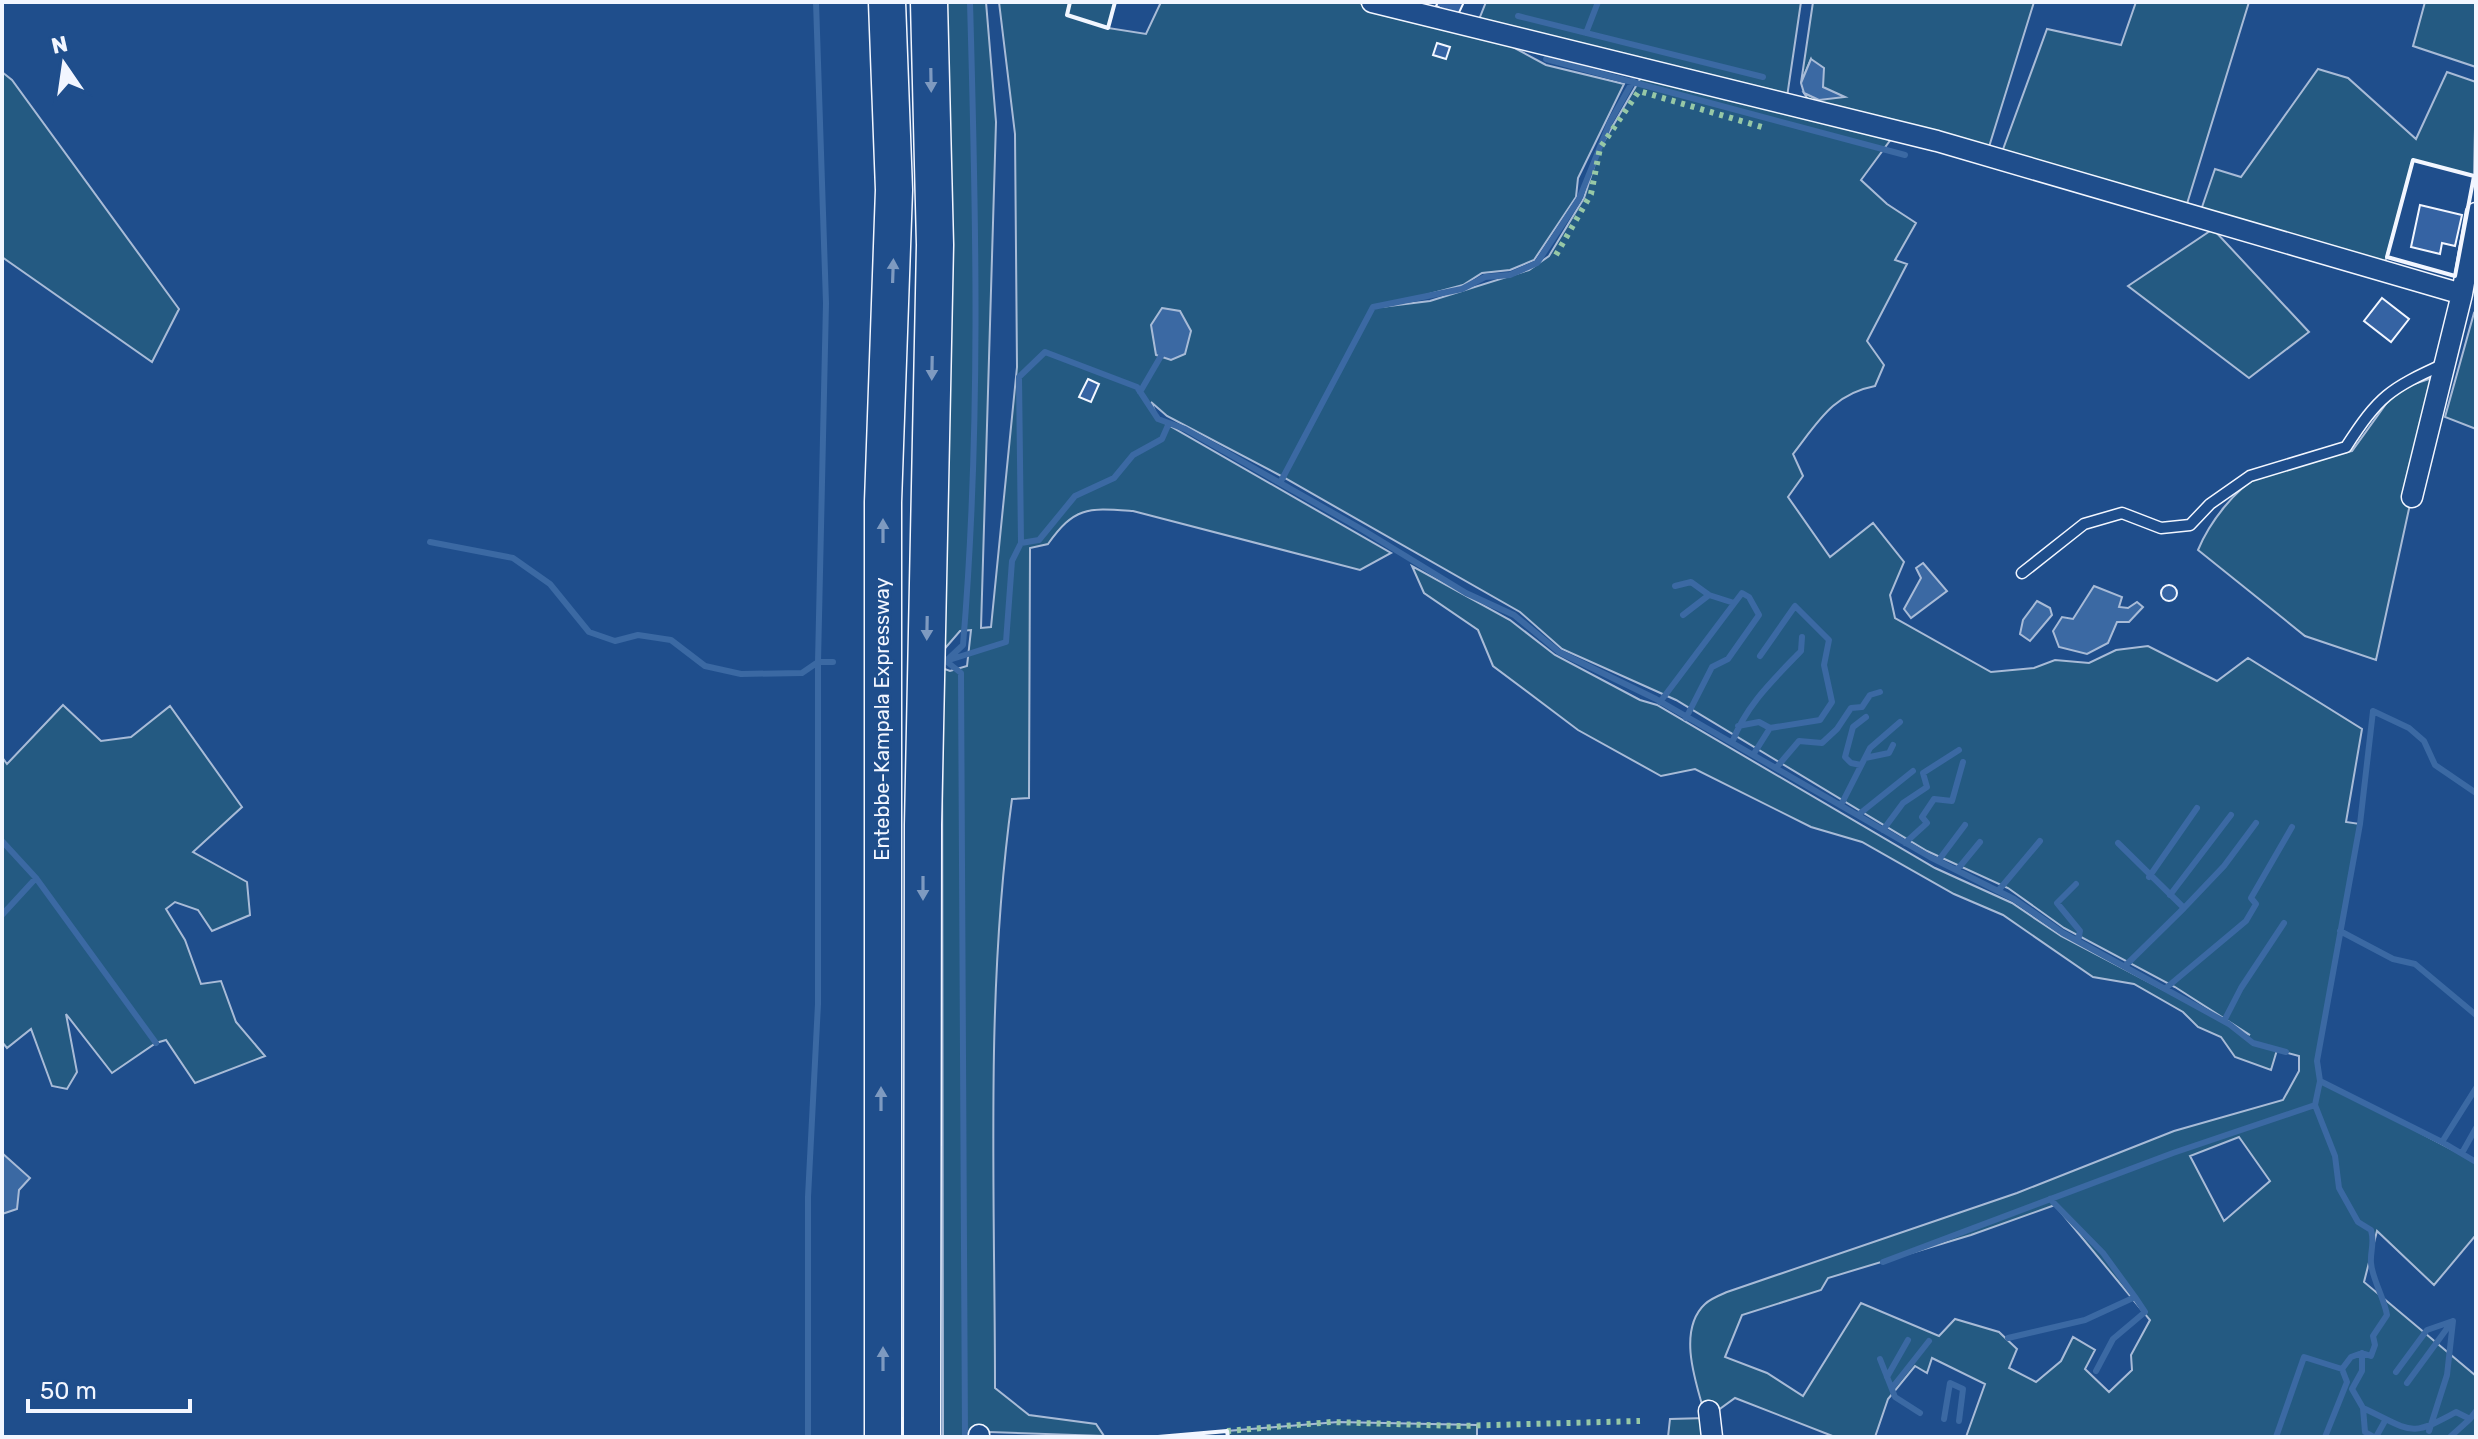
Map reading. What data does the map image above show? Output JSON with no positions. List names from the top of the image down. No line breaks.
{"streets":{"highway":["Entebbe-Kampala Expressway"]},"scale_bar":"50 m","north":"top"}
